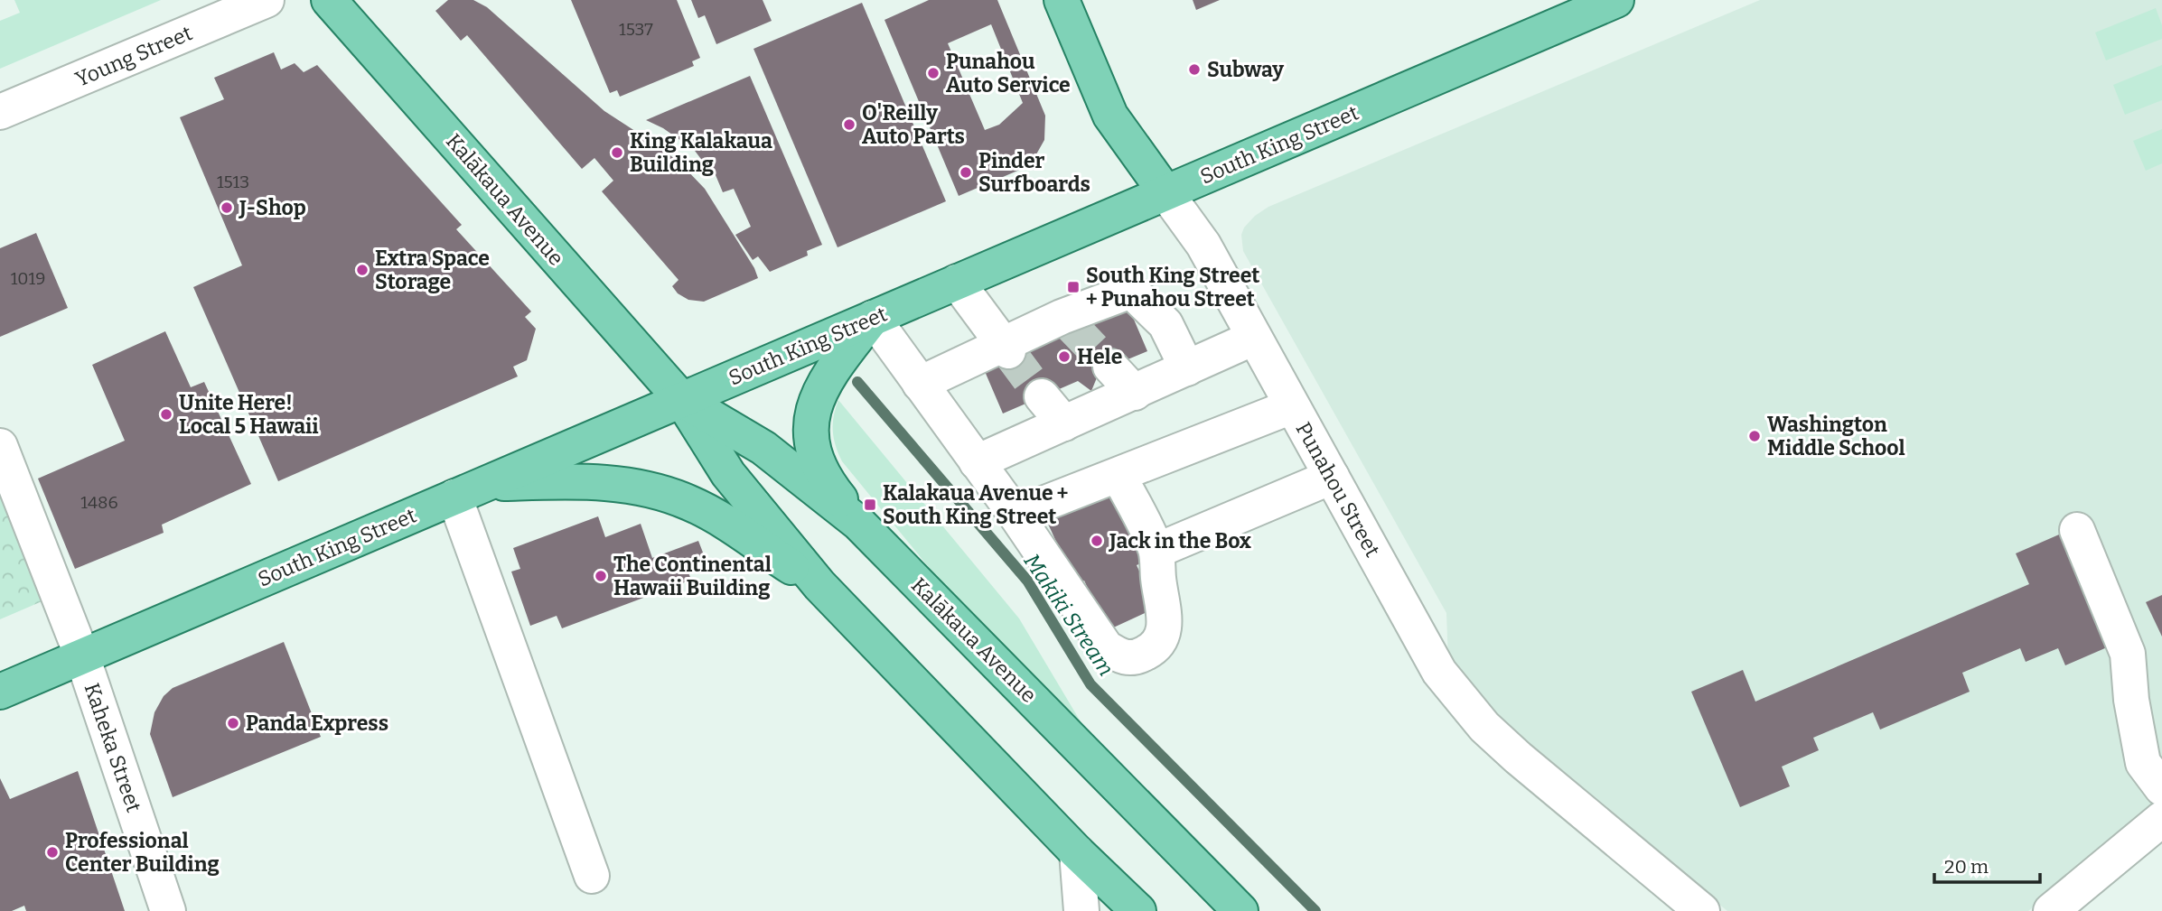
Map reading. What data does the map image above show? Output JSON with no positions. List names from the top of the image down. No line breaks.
{"streets":{"main road":["South King Street","Kalākaua Avenue","Punahou Street"],"street":["Young Street","Kaheka Street"]},"crossings":[["South King Street","Kalākaua Avenue"],["South King Street","Punahou Street"],["South King Street","Kaheka Street"]],"water":["Makiki Stream"],"places":{"other":["Subway","Punahou Auto Service","O'Reilly Auto Parts","King Kalakaua Building","Pinder Surfboards","J-Shop","Extra Space Storage","Hele","Unite Here! Local 5 Hawaii","Washington Middle School","Jack in the Box","The Continental Hawaii Building","Panda Express","Professional Center Building"],"transit":["South King Street + Punahou Street","Kalakaua Avenue + South King Street"]},"house_numbers":["1537","1513","1019","1486"],"scale_bar":"20 m"}
